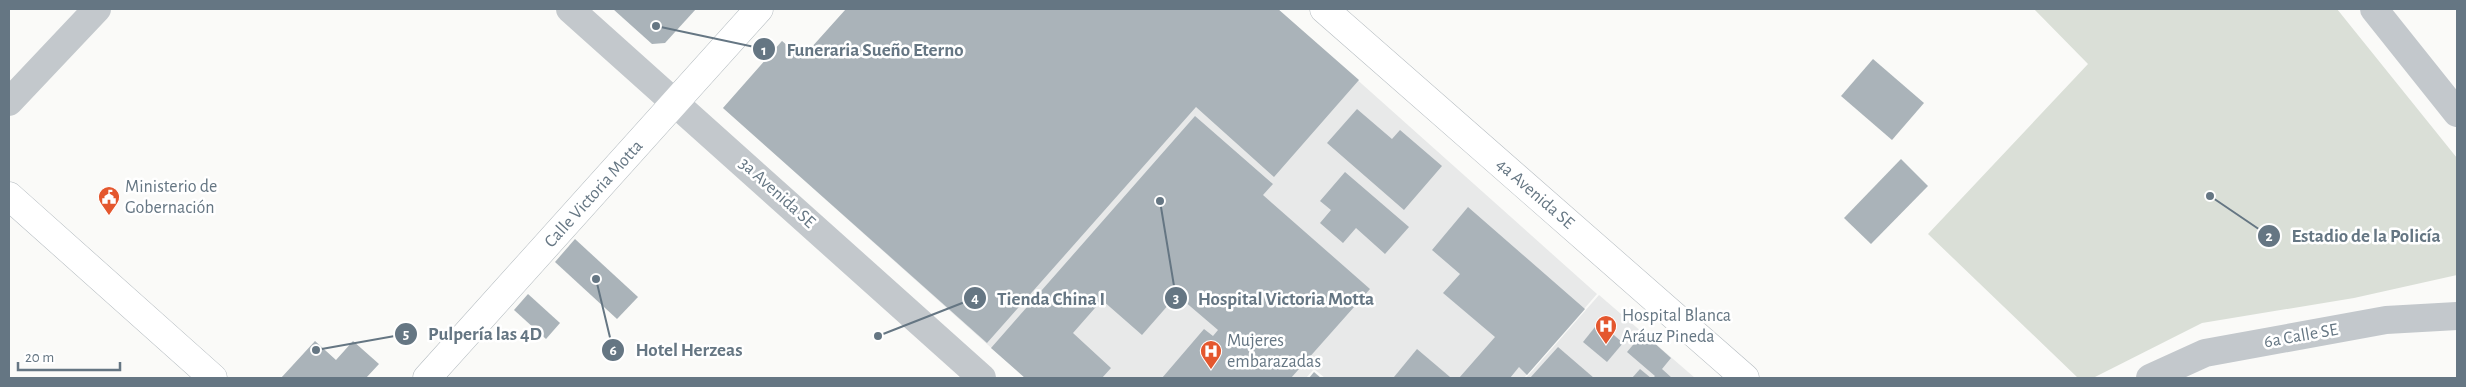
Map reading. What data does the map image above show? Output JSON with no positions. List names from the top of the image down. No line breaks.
{"streets":{"street":["3a Avenida SE","Calle Victoria Motta","4a Avenida SE","6a Calle SE"]},"crossings":[["3a Avenida SE","Calle Victoria Motta"]],"places":{"other":["Funeraria Sueño Eterno","Estadio de la Policía","Hospital Victoria Motta","Hotel Herzeas","Tienda China I","Pulpería las 4D"],"public building":["Ministerio de Gobernación"],"hospital":["Hospital Blanca Aráuz Pineda","Mujeres embarazadas"]},"scale_bar":"20 m"}
